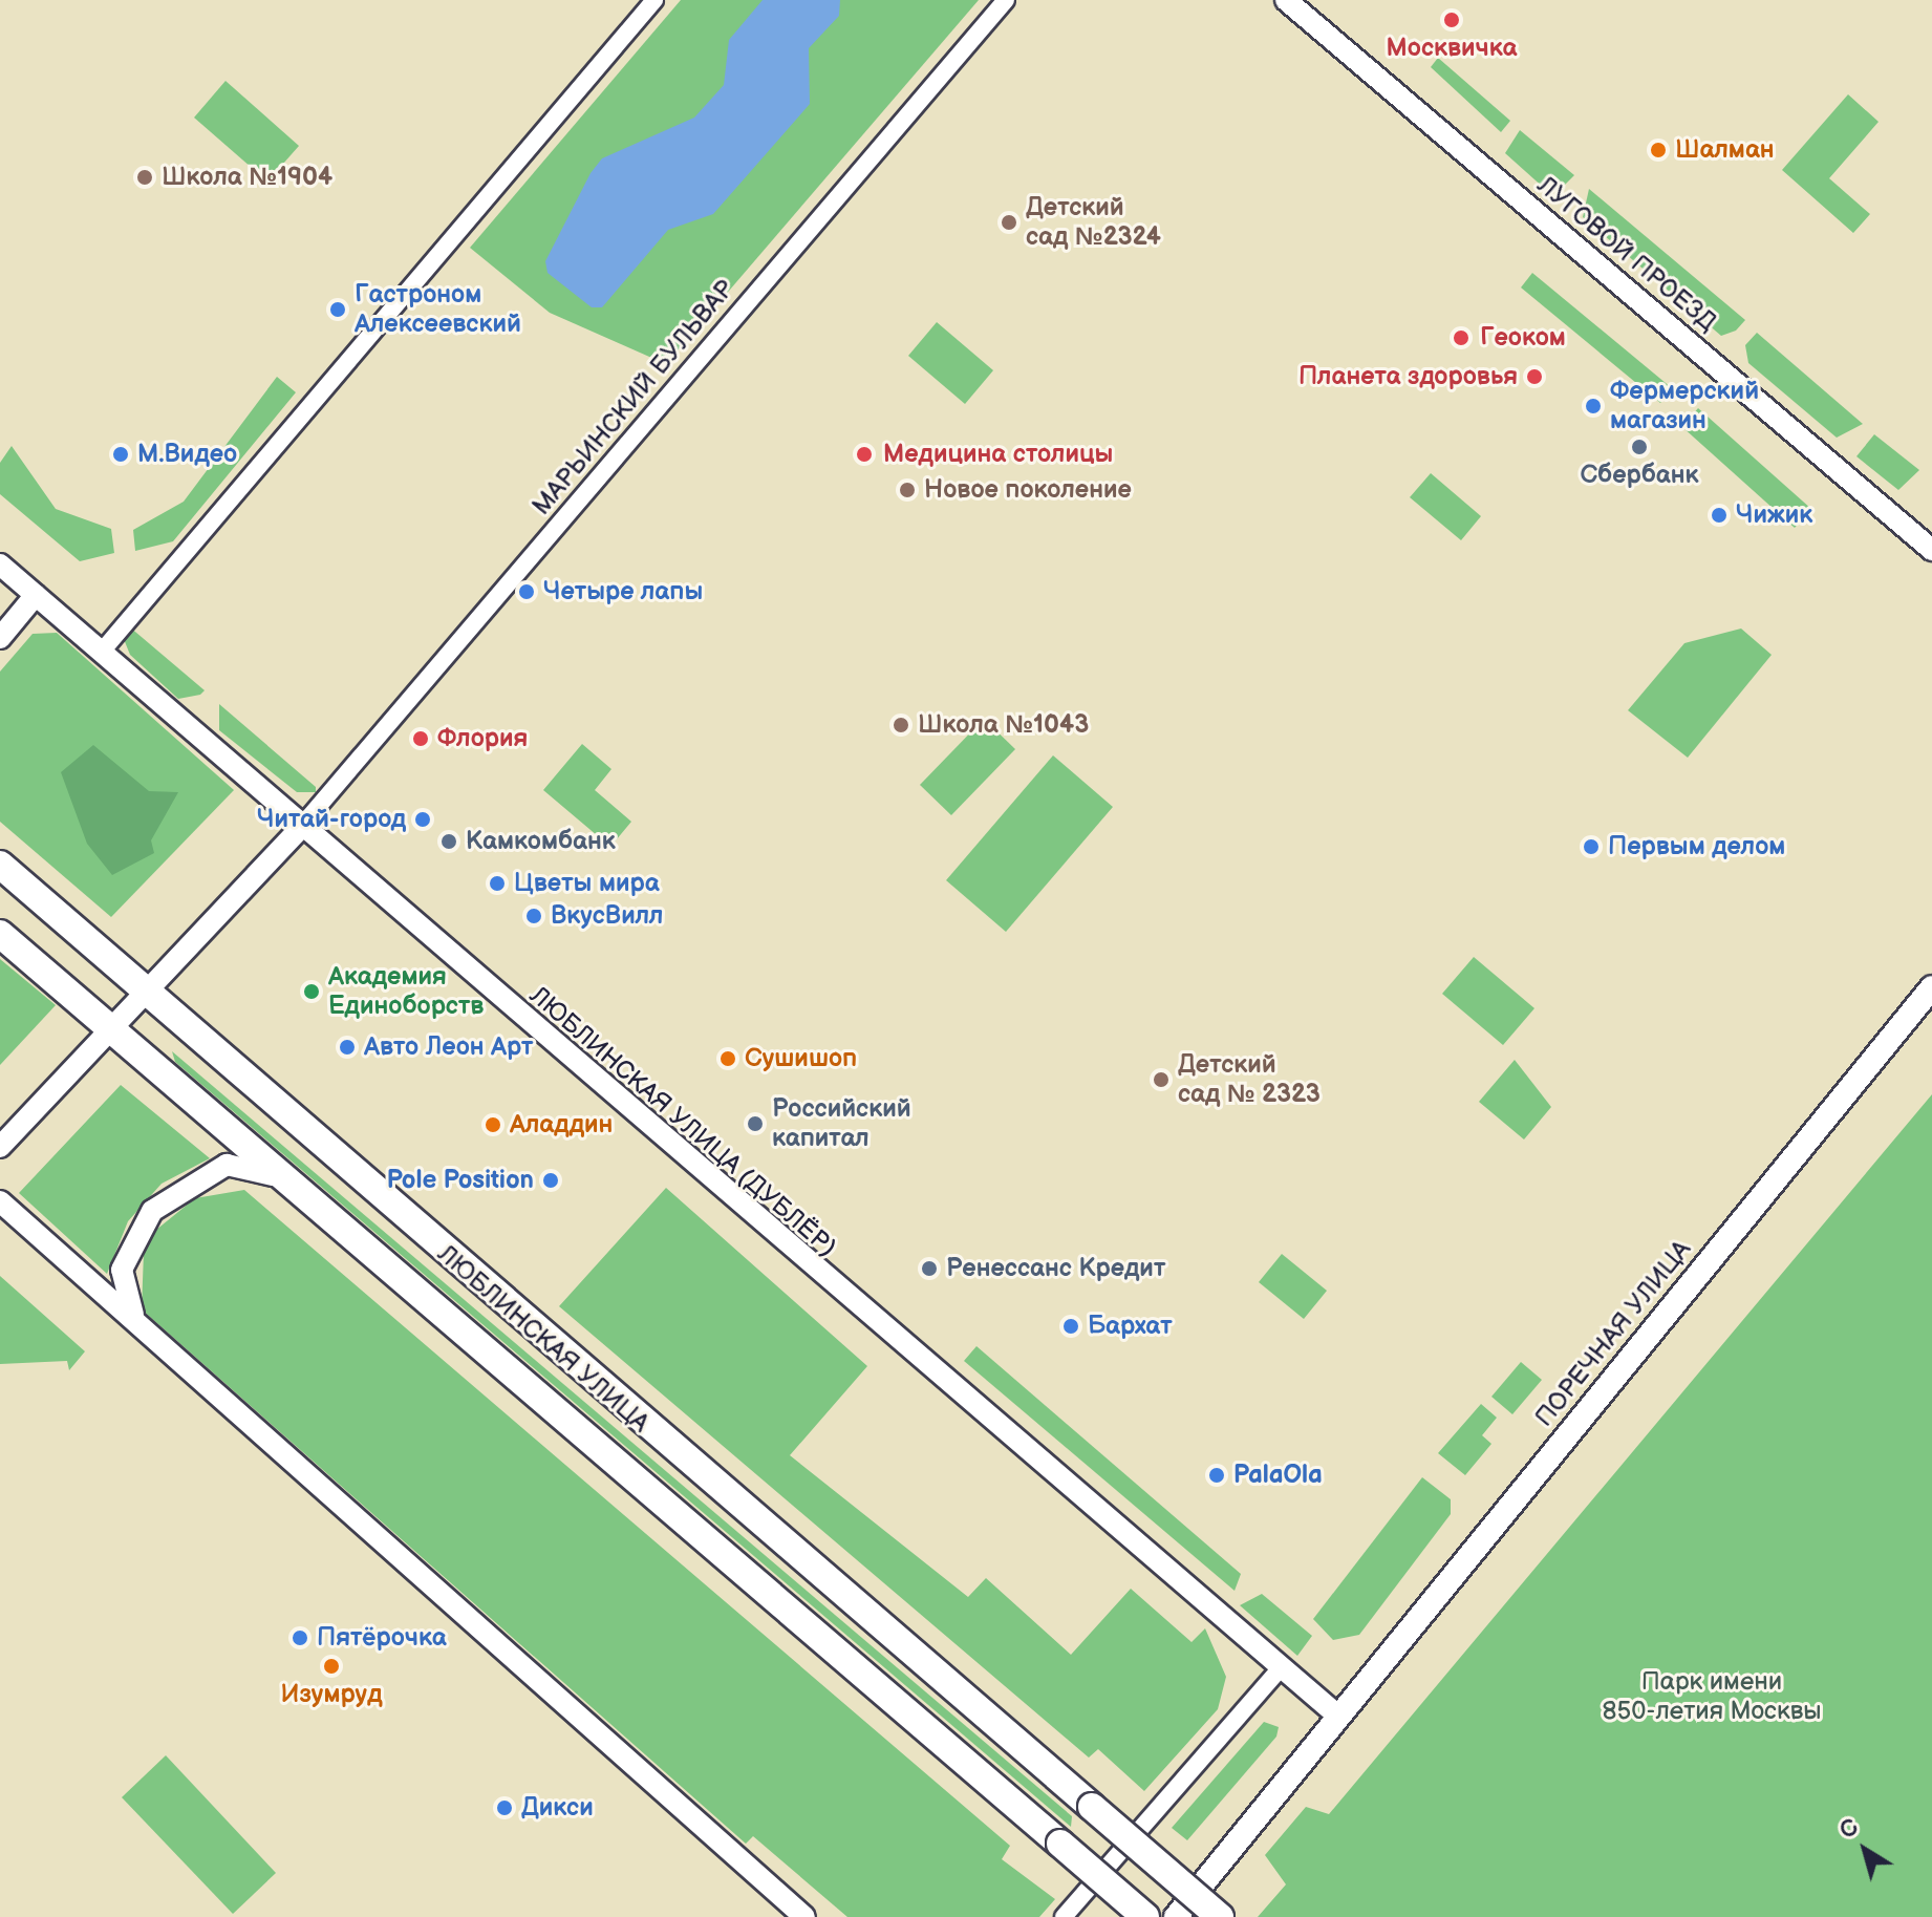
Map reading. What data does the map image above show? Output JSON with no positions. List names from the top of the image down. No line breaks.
{"streets":{"main road":["ПОРЕЧНАЯ УЛИЦА","ЛЮБЛИНСКАЯ УЛИЦА"],"street":["ЛУГОВОЙ ПРОЕЗД","МАРЬИНСКИЙ БУЛЬВАР","ЛЮБЛИНСКАЯ УЛИЦА (ДУБЛЁР)"]},"crossings":[["МАРЬИНСКИЙ БУЛЬВАР","ЛЮБЛИНСКАЯ УЛИЦА (ДУБЛЁР)"],["ЛЮБЛИНСКАЯ УЛИЦА (ДУБЛЁР)","ПОРЕЧНАЯ УЛИЦА"]],"parks":["Парк имени 850-летия Москвы"],"places":["Москвичка","Шалман","Школа №1904","Детский сад №2324","Гастроном Алексеевский","Геоком","Планета здоровья","Фермерский магазин","Сбербанк","М.Видео","Медицина столицы","Новое поколение","Чижик","Четыре лапы","Школа №1043","Флория","Читай-город","Камкомбанк","Первым делом","Цветы мира","ВкусВилл","Академия Единоборств","Авто Леон Арт","Сушишоп","Детский сад № 2323","Российский капитал","Аладдин","Pole Position","Ренессанс Кредит","Бархат","PalaOla","Пятёрочка","Изумруд","Дикси"],"north":"top left"}
